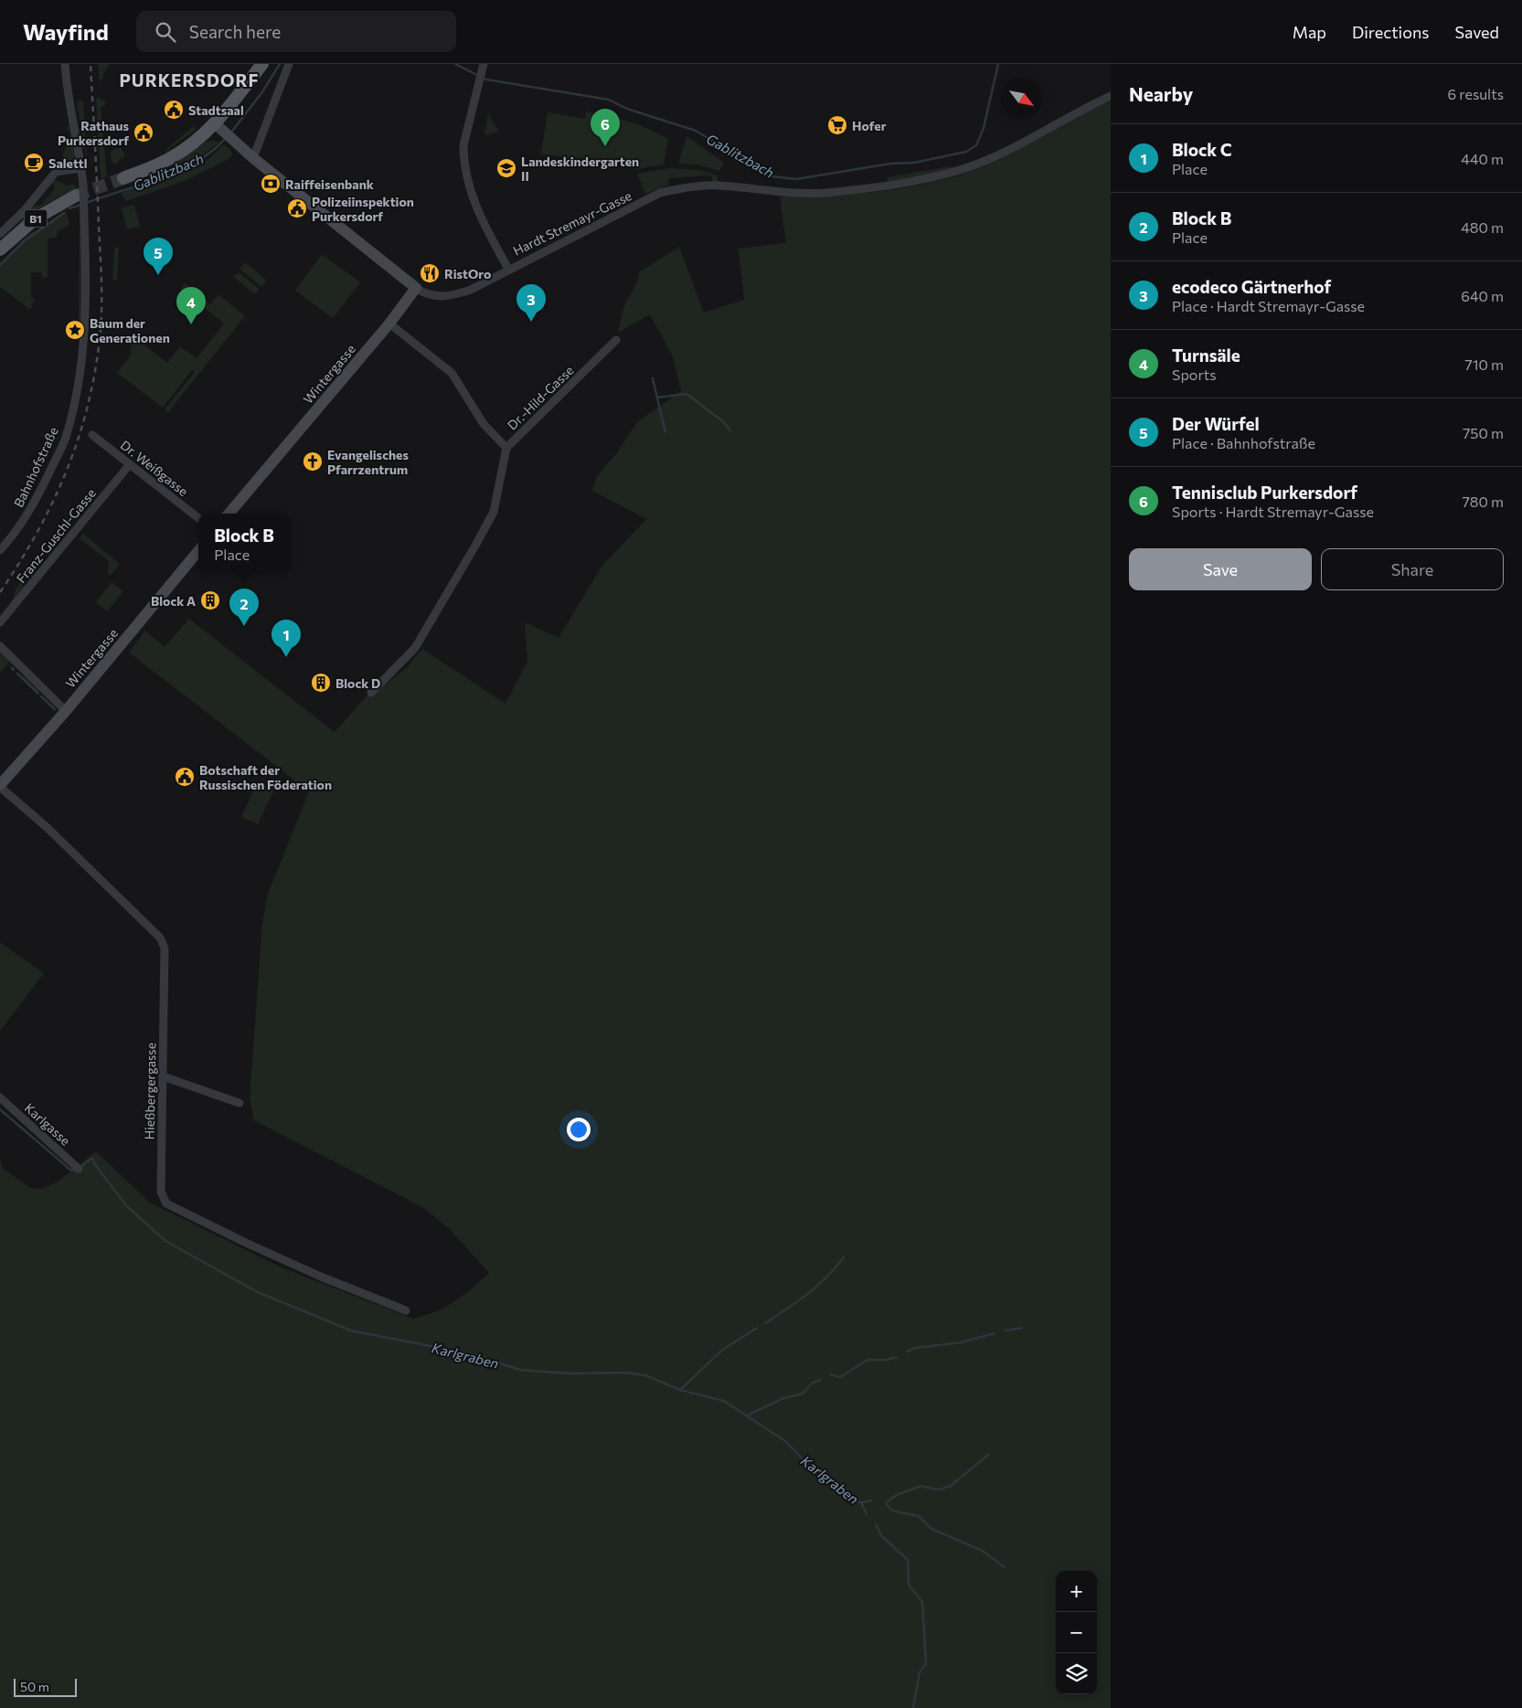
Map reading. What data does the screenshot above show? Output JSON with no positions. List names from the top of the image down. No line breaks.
{"streets":{"main road":["B1"],"street":["Hardt Stremayr-Gasse","Wintergasse","Dr.-Hild-Gasse","Bahnhofstraße","Dr. Weißgasse","Franz-Guschl-Gasse","Hießbergergasse","Karlgasse"]},"crossings":[["Hardt Stremayr-Gasse","Wintergasse"],["Wintergasse","Dr.-Hild-Gasse"],["Wintergasse","Hießbergergasse"],["Dr. Weißgasse","Franz-Guschl-Gasse"]],"districts":["PURKERSDORF"],"water":["Gablitzbach","Karlgraben"],"places":{"public building":["Stadtsaal","Rathaus Purkersdorf","Polizeiinspektion Purkersdorf","Botschaft der Russischen Föderation"],"supermarket":["Hofer"],"cafe":["Salettl"],"school or university":["Landeskindergarten II"],"bank":["Raiffeisenbank"],"restaurant":["RistOro"],"place":["Baum der Generationen"],"church":["Evangelisches Pfarrzentrum"],"building":["Block A","Block D"]},"scale_bar":"50 m","north":"bottom right","page":{"header":"Wayfind","search":"Search here","nav":["Map","Directions","Saved"],"heading":["Nearby","6 results"],"pins":["6","5","3","4","2","1"],"list":[{"mark":"1","name":"Block C","note":"Place","value":"440 m"},{"mark":"2","name":"Block B","note":"Place","value":"480 m"},{"mark":"3","name":"ecodeco Gärtnerhof","note":"Place · Hardt Stremayr-Gasse","value":"640 m"},{"mark":"4","name":"Turnsäle","note":"Sports","value":"710 m"},{"mark":"5","name":"Der Würfel","note":"Place · Bahnhofstraße","value":"750 m"},{"mark":"6","name":"Tennisclub Purkersdorf","note":"Sports · Hardt Stremayr-Gasse","value":"780 m"}],"popup":["Block B","Place"],"buttons":["Save","Share"],"map_buttons":["+","−"],"scale":"50 m"}}
